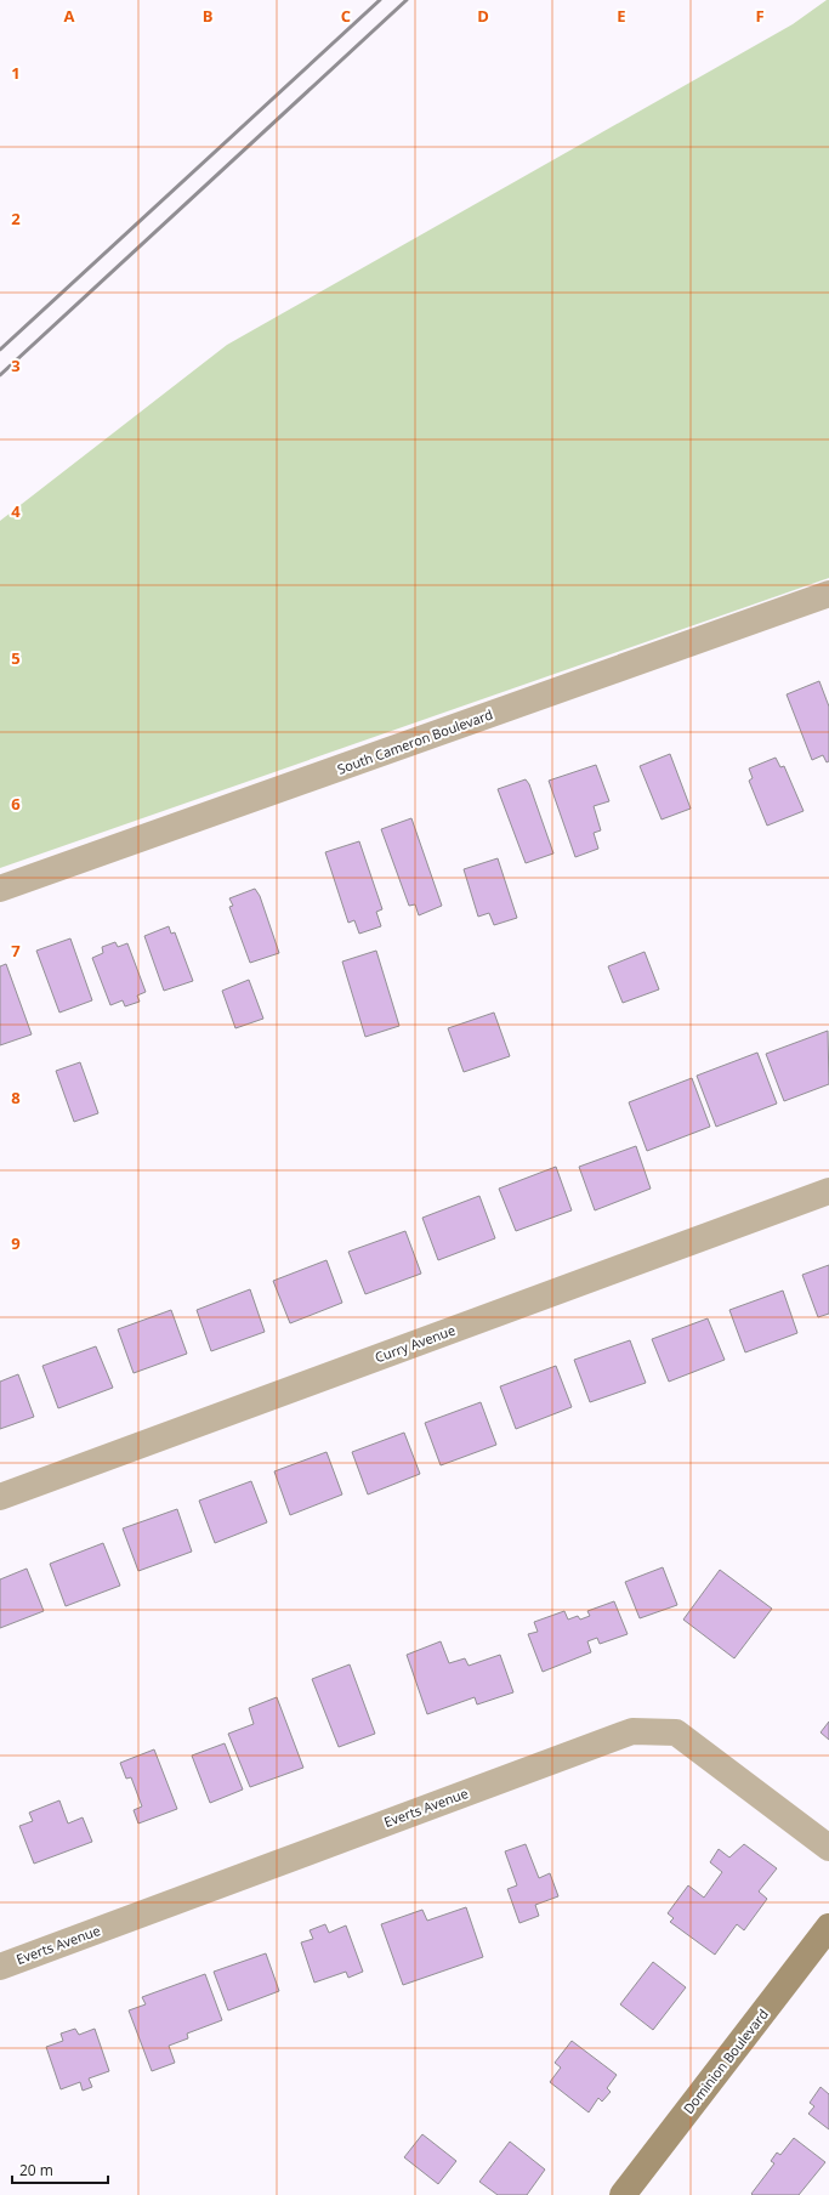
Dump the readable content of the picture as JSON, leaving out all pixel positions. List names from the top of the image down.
{
  "streets": {
    "street": [
      "South Cameron Boulevard",
      "Curry Avenue",
      "Everts Avenue",
      "Dominion Boulevard"
    ]
  },
  "scale_bar": "20 m",
  "grid": {
    "columns": [
      "A",
      "B",
      "C",
      "D",
      "E",
      "F"
    ],
    "rows": [
      "1",
      "2",
      "3",
      "4",
      "5",
      "6",
      "7",
      "8",
      "9"
    ]
  }
}
